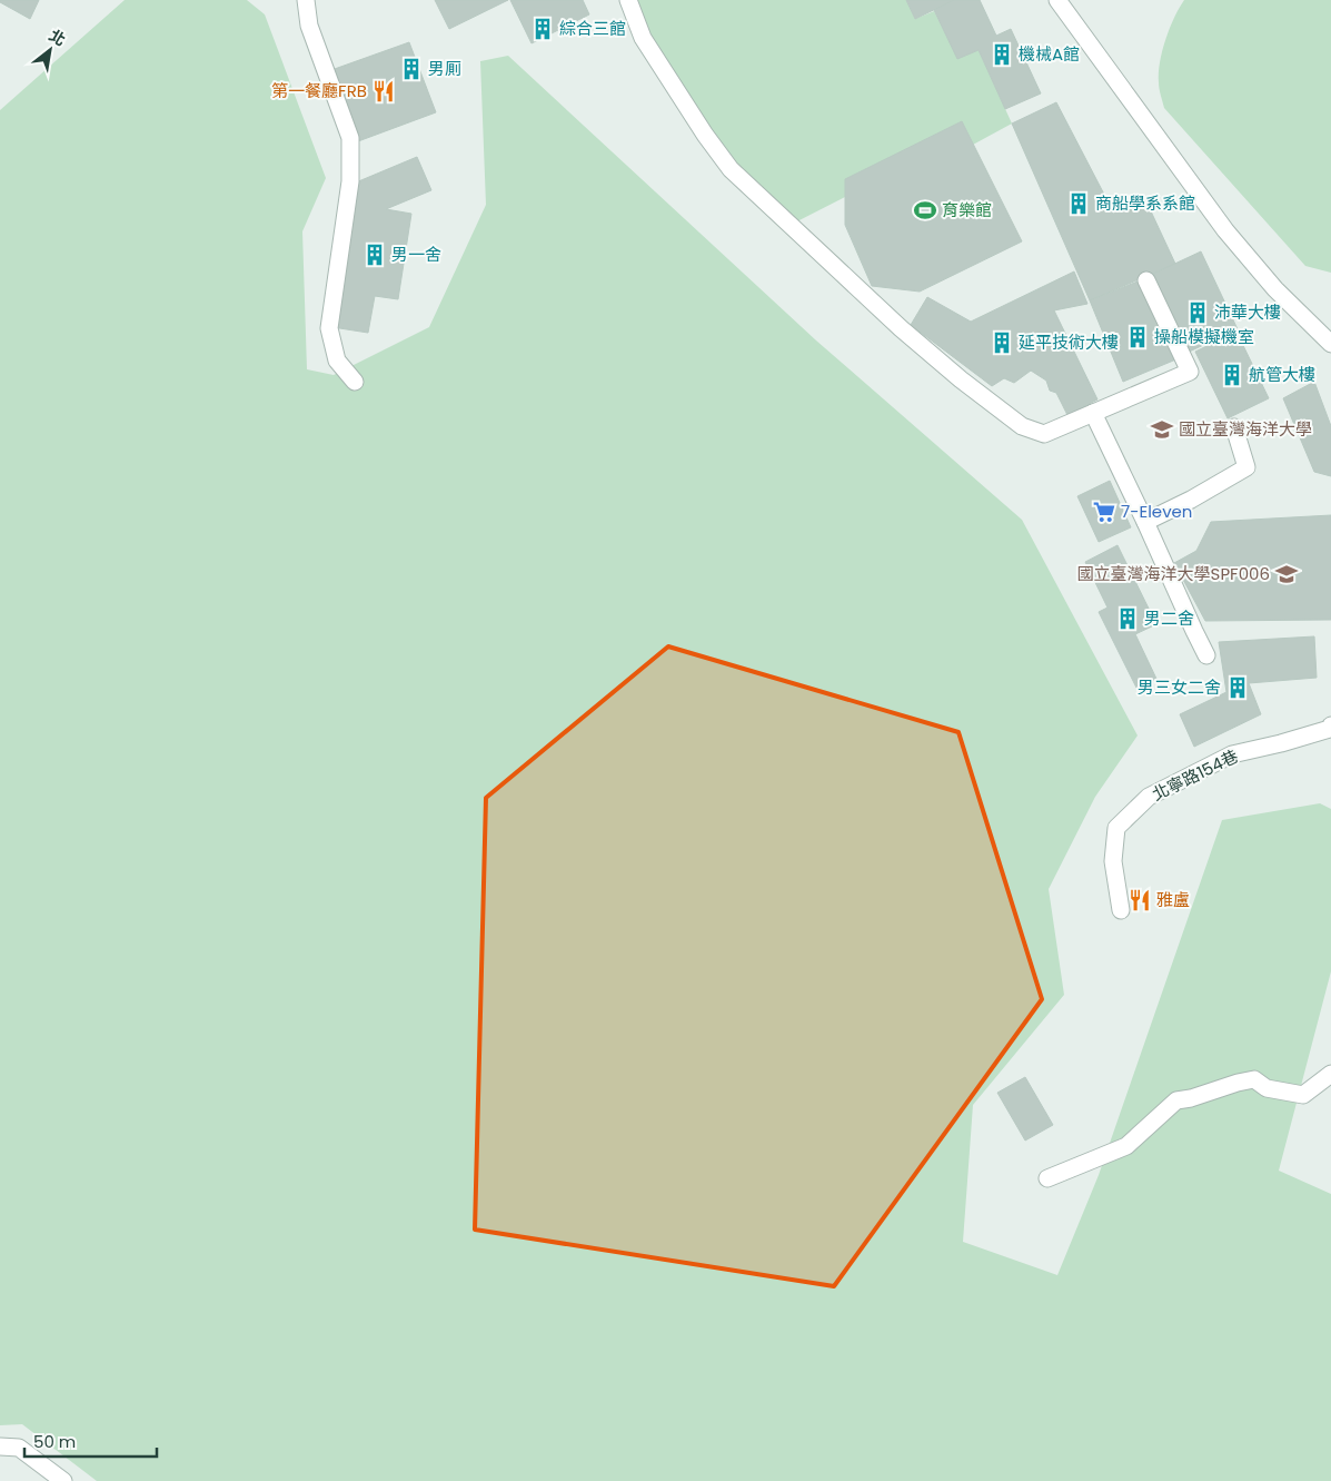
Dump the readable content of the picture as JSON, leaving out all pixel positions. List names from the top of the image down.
{
  "streets": {
    "street": ["北寧路154巷"]
  },
  "places": {
    "building": [
      "綜合三館",
      "機械A館",
      "男厠",
      "商船學系系館",
      "男一舍",
      "沛華大樓",
      "操船模擬機室",
      "延平技術大樓",
      "航管大樓",
      "男二舍",
      "男三女二舍"
    ],
    "restaurant": ["第一餐廳FRB", "雅盧"],
    "sports": ["育樂館"],
    "school or university": ["國立臺灣海洋大學", "國立臺灣海洋大學SPF006"],
    "supermarket": ["7-Eleven"]
  },
  "scale_bar": "50 m",
  "north": "top right"
}
